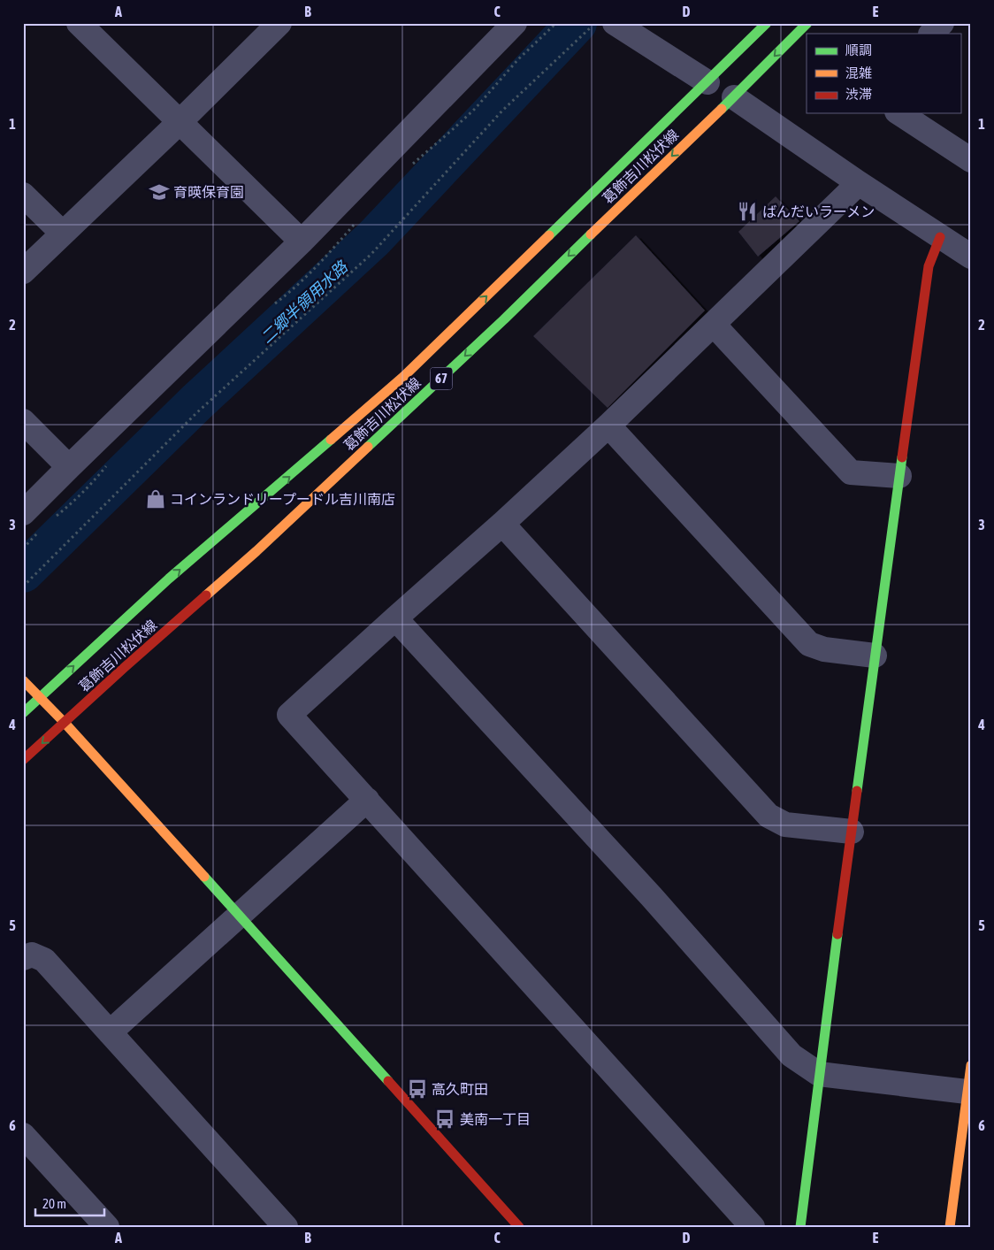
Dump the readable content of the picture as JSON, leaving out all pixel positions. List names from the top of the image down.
{
  "streets": {
    "main road": ["葛飾吉川松伏線", "67"]
  },
  "water": ["二郷半領用水路"],
  "places": {
    "school or university": ["育暎保育園"],
    "restaurant": ["ばんだいラーメン"],
    "shop": ["コインランドリープードル吉川南店"],
    "bus stop": ["高久町田", "美南一丁目"]
  },
  "legend": ["順調", "混雑", "渋滞"],
  "scale_bar": "20 m",
  "grid": {
    "columns": [
      "A",
      "B",
      "C",
      "D",
      "E"
    ],
    "rows": [
      "1",
      "2",
      "3",
      "4",
      "5",
      "6"
    ]
  }
}
